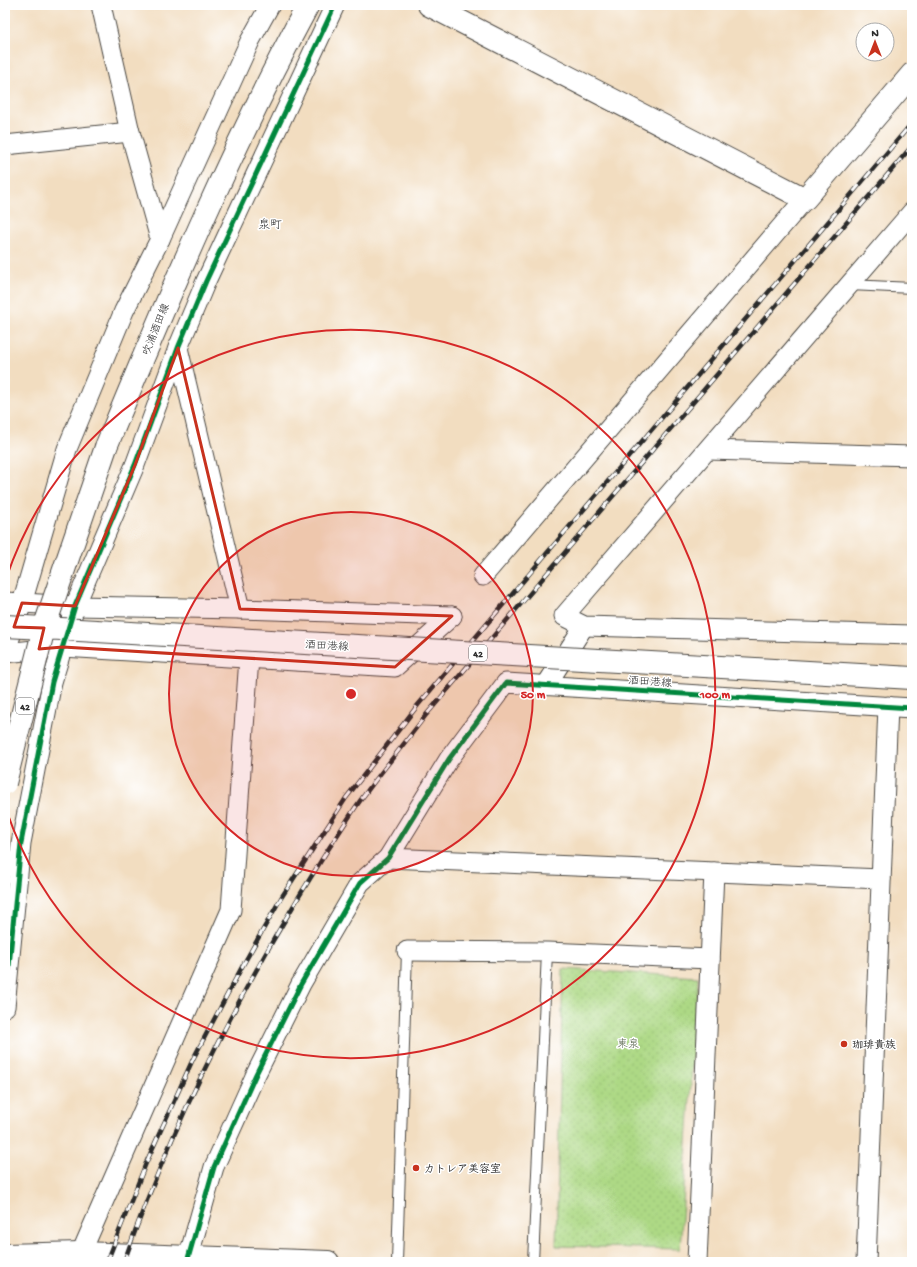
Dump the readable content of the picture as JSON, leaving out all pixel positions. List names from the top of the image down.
{
  "streets": {
    "main road": ["吹浦酒田線", "酒田港線", "42"]
  },
  "crossings": [
    ["吹浦酒田線", "酒田港線"],
    ["吹浦酒田線", "42"],
    ["酒田港線", "42"]
  ],
  "districts": ["泉町"],
  "parks": ["東泉"],
  "places": ["珈琲貴族", "カトレア美容室"],
  "north": "top",
  "rings": ["50 m", "100 m"]
}
